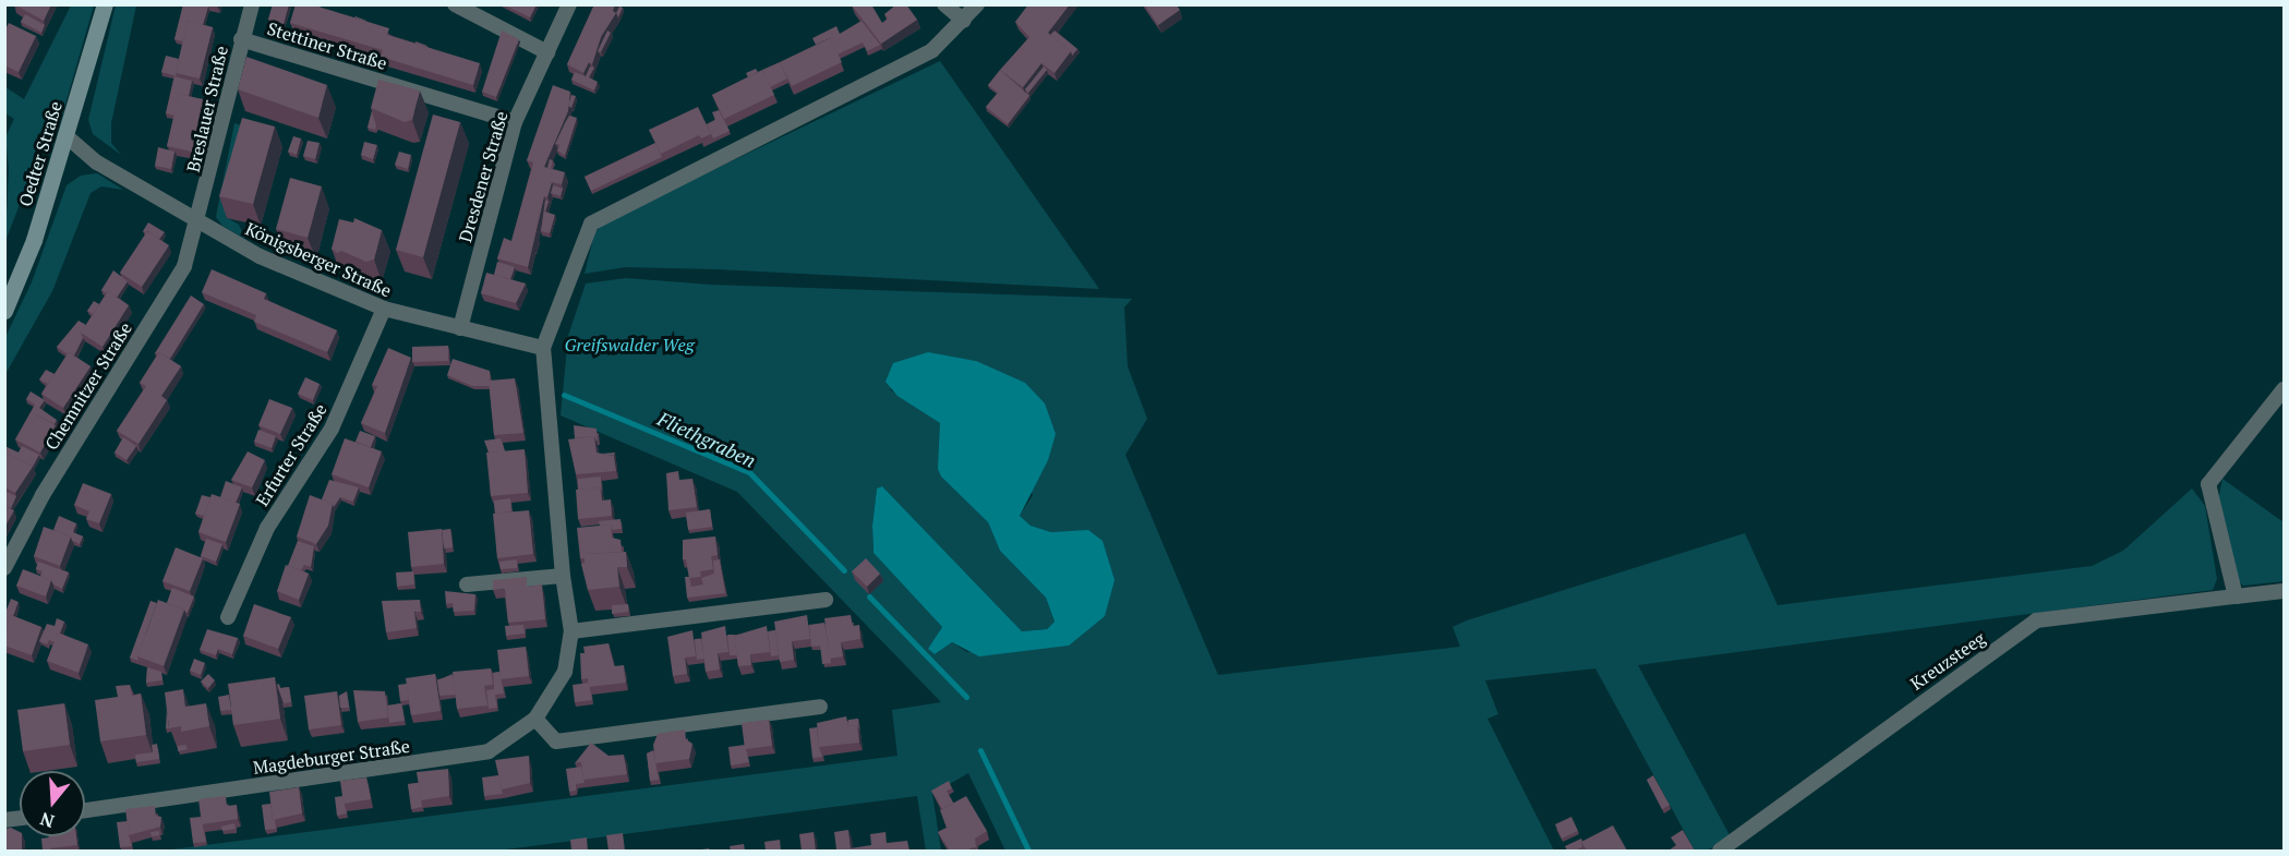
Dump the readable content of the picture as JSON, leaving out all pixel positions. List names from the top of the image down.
{
  "streets": {
    "main road": ["Oedter Straße"],
    "street": [
      "Stettiner Straße",
      "Breslauer Straße",
      "Dresdener Straße",
      "Königsberger Straße",
      "Chemnitzer Straße",
      "Erfurter Straße",
      "Kreuzsteeg",
      "Magdeburger Straße"
    ]
  },
  "crossings": [
    ["Stettiner Straße", "Breslauer Straße"],
    ["Stettiner Straße", "Dresdener Straße"],
    ["Breslauer Straße", "Königsberger Straße"],
    ["Breslauer Straße", "Chemnitzer Straße"],
    ["Oedter Straße", "Königsberger Straße"],
    ["Dresdener Straße", "Königsberger Straße"],
    ["Königsberger Straße", "Chemnitzer Straße"],
    ["Königsberger Straße", "Erfurter Straße"],
    ["Königsberger Straße", "Magdeburger Straße"]
  ],
  "water": ["Fliethgraben"],
  "parks": ["Greifswalder Weg"],
  "north": "bottom"
}
